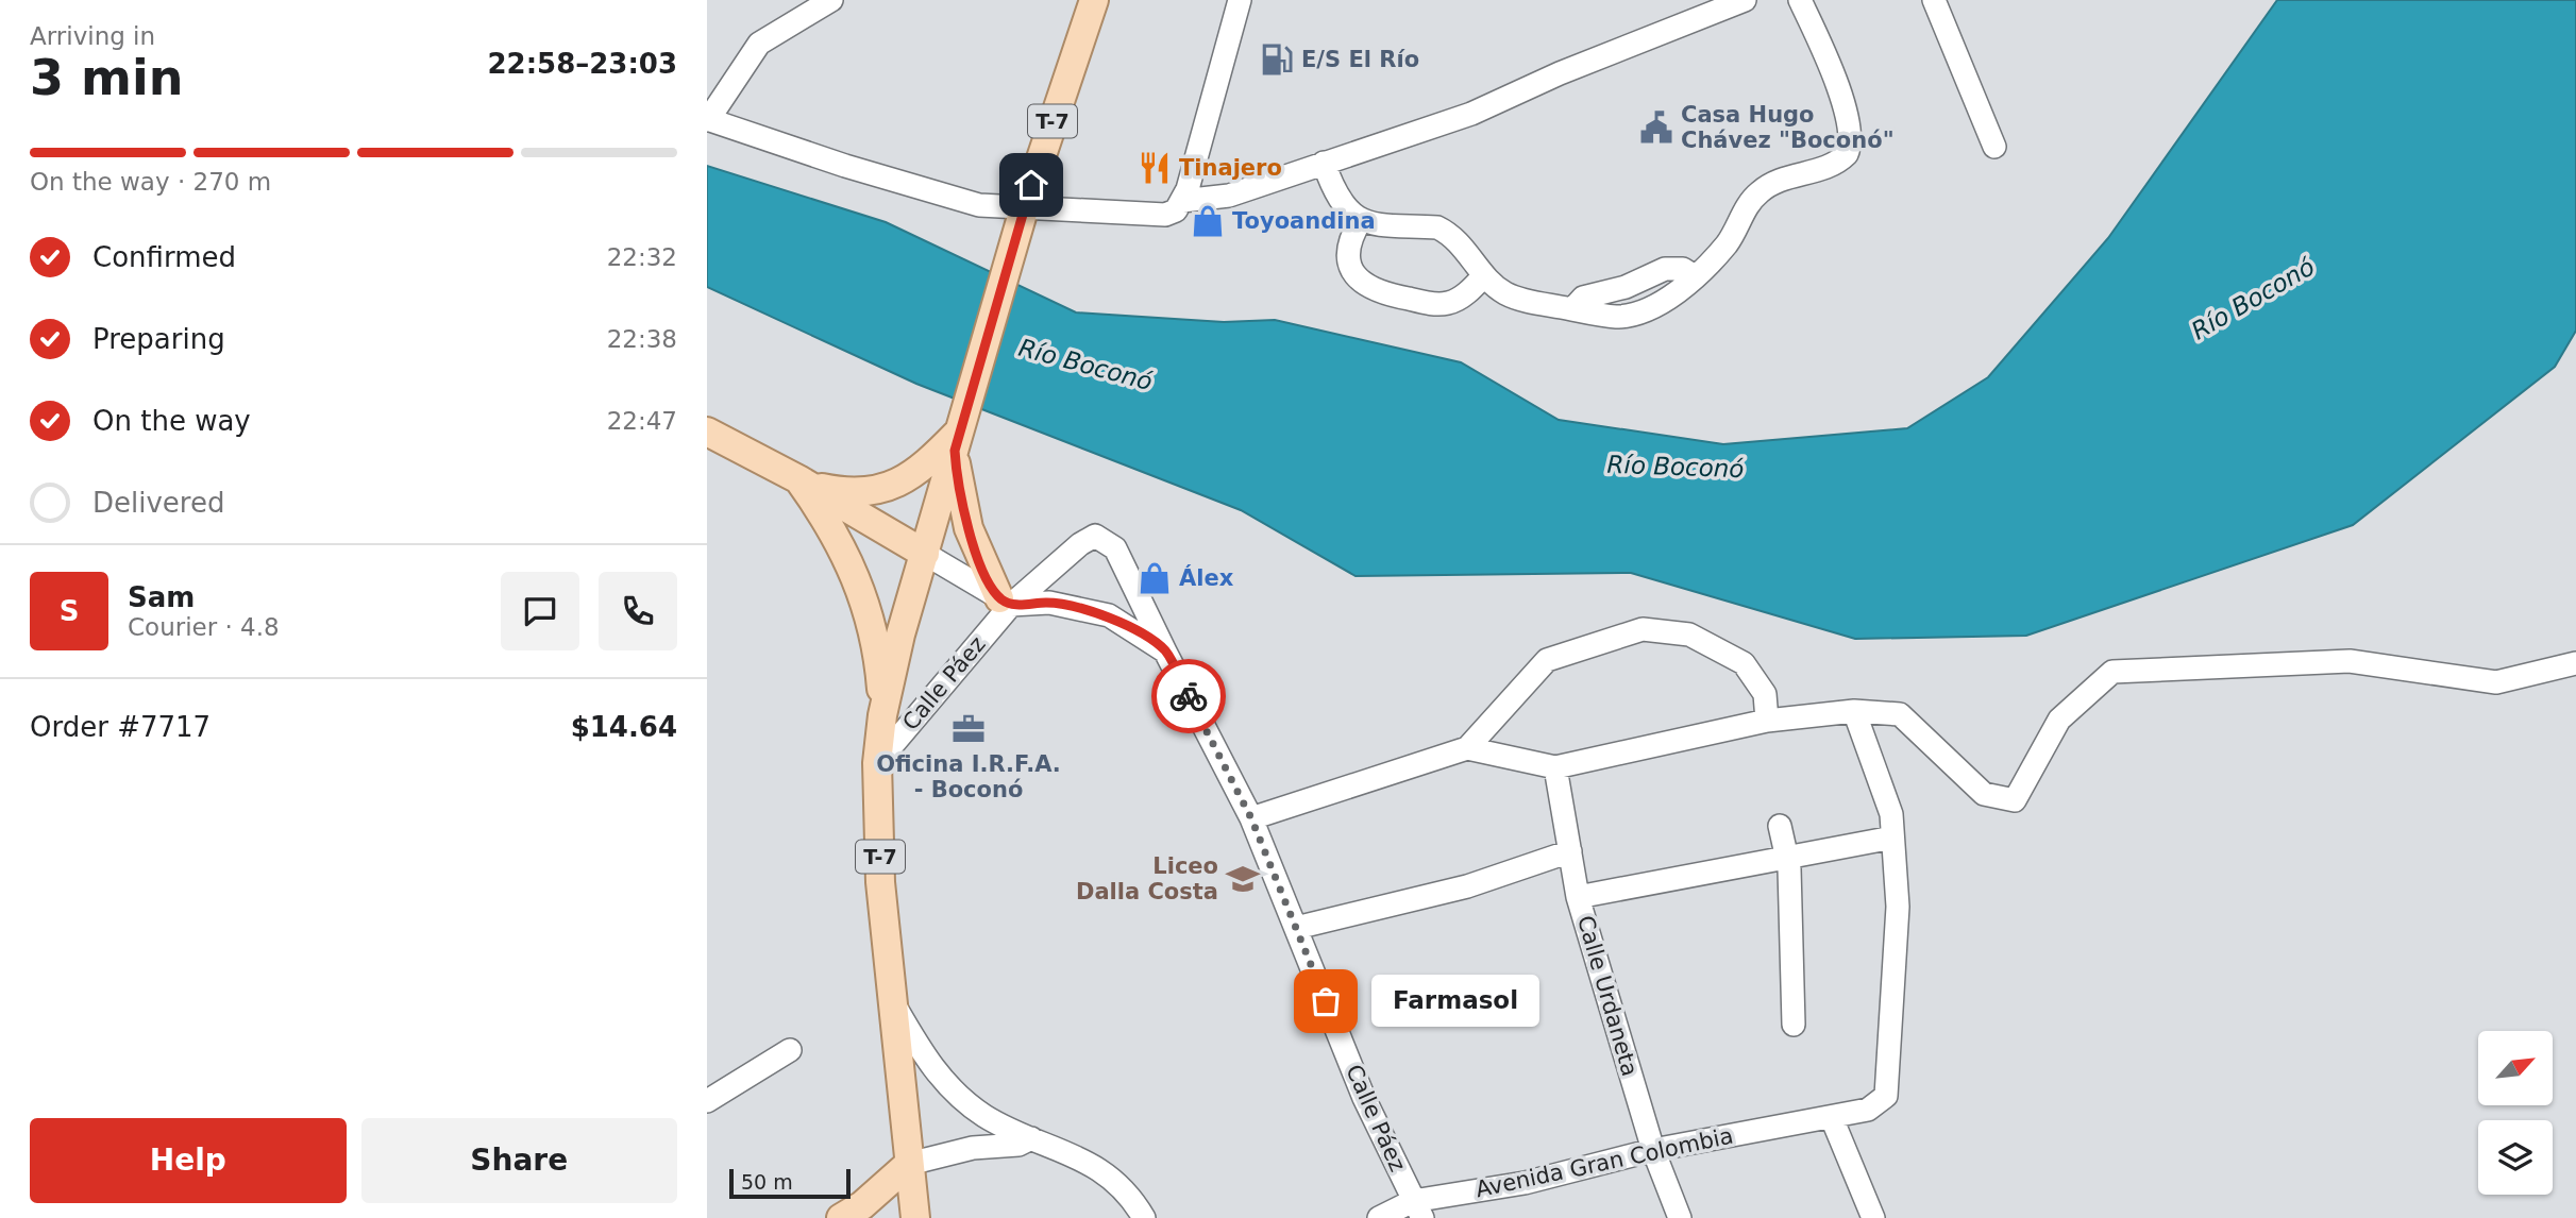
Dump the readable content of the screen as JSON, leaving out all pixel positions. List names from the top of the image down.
{
  "streets": {
    "main road": ["T-7"],
    "street": ["Calle Páez", "Calle Urdaneta", "Avenida Gran Colombia"]
  },
  "crossings": [
    ["T-7", "Calle Páez"],
    ["Calle Páez", "Avenida Gran Colombia"],
    ["Calle Urdaneta", "Avenida Gran Colombia"]
  ],
  "water": ["Río Boconó"],
  "places": {
    "fuel station": ["E/S El Río"],
    "public building": ["Casa Hugo Chávez \"Boconó\""],
    "restaurant": ["Tinajero"],
    "shop": ["Toyoandina", "Álex"],
    "office": ["Oficina I.R.F.A. - Boconó"],
    "school or university": ["Liceo Dalla Costa"],
    "other": ["Farmasol"]
  },
  "scale_bar": "50 m",
  "north": "top right",
  "page": {
    "heading": ["3 min", "Arriving in", "22:58–23:03"],
    "panel": [
      "Sam",
      "Courier · 4.8",
      "Order #7717",
      "$14.64"
    ],
    "bar": "On the way · 270 m",
    "list": [
      ["Confirmed", "22:32"],
      ["Preparing", "22:38"],
      ["On the way", "22:47"],
      "Delivered"
    ],
    "round": "S",
    "bubble": "Farmasol",
    "buttons": ["Help", "Share"],
    "scale": "50 m"
  }
}
